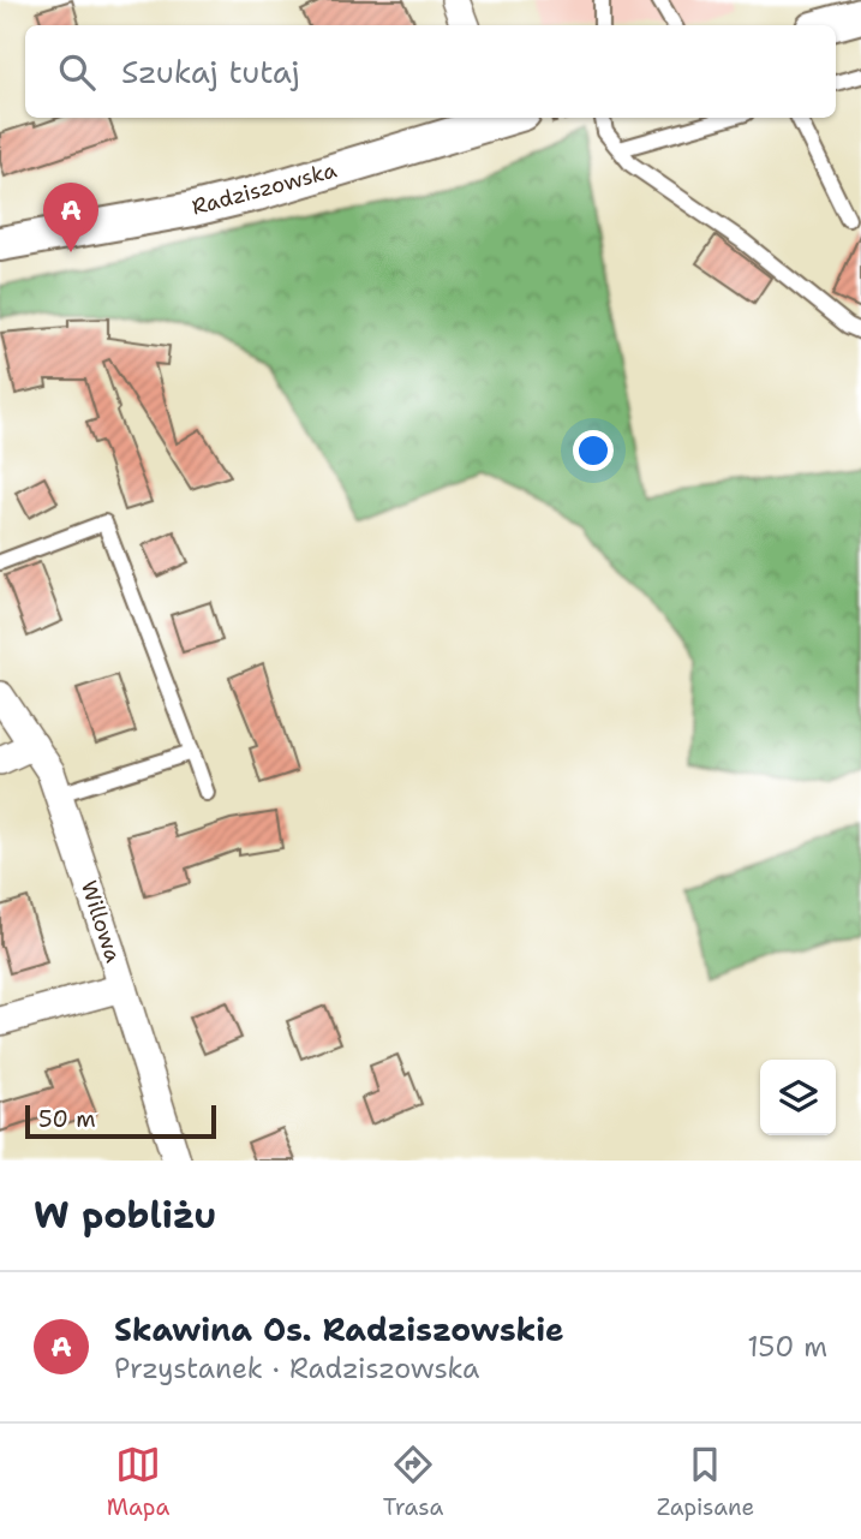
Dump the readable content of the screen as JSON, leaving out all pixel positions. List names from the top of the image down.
{
  "streets": {
    "street": ["Radziszowska", "Willowa"]
  },
  "scale_bar": "50 m",
  "page": {
    "search": "Szukaj tutaj",
    "pins": "A",
    "scale": "50 m",
    "heading": "W pobliżu",
    "list": [
      {
        "mark": "A",
        "name": "Skawina Os. Radziszowskie",
        "note": "Przystanek · Radziszowska",
        "value": "150 m"
      }
    ],
    "nav": ["Mapa", "Trasa", "Zapisane"]
  }
}
